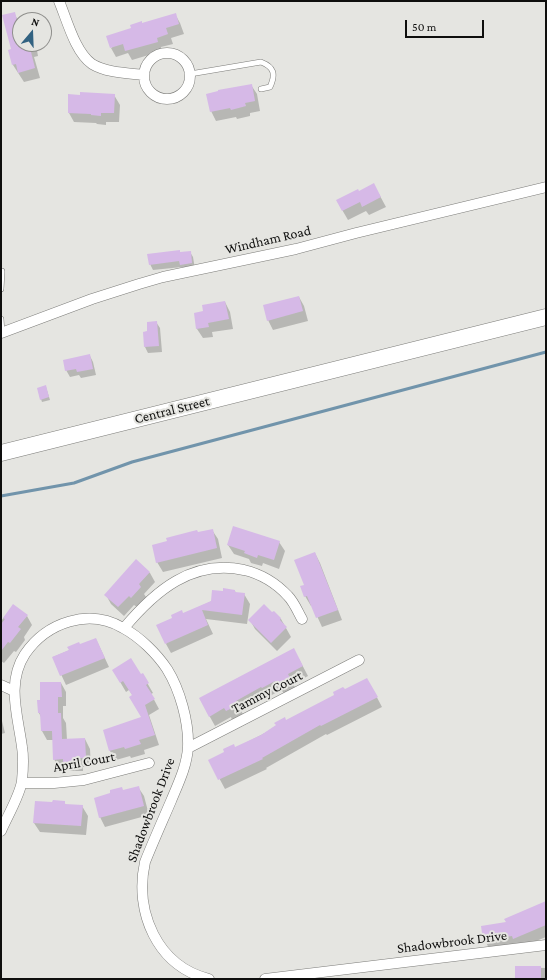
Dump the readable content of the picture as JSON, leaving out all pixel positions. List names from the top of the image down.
{
  "streets": {
    "main road": ["Central Street"],
    "street": [
      "Windham Road",
      "Tammy Court",
      "April Court",
      "Shadowbrook Drive"
    ]
  },
  "crossings": [
    ["Tammy Court", "Shadowbrook Drive"],
    ["April Court", "Shadowbrook Drive"]
  ],
  "scale_bar": "50 m",
  "north": "top"
}
